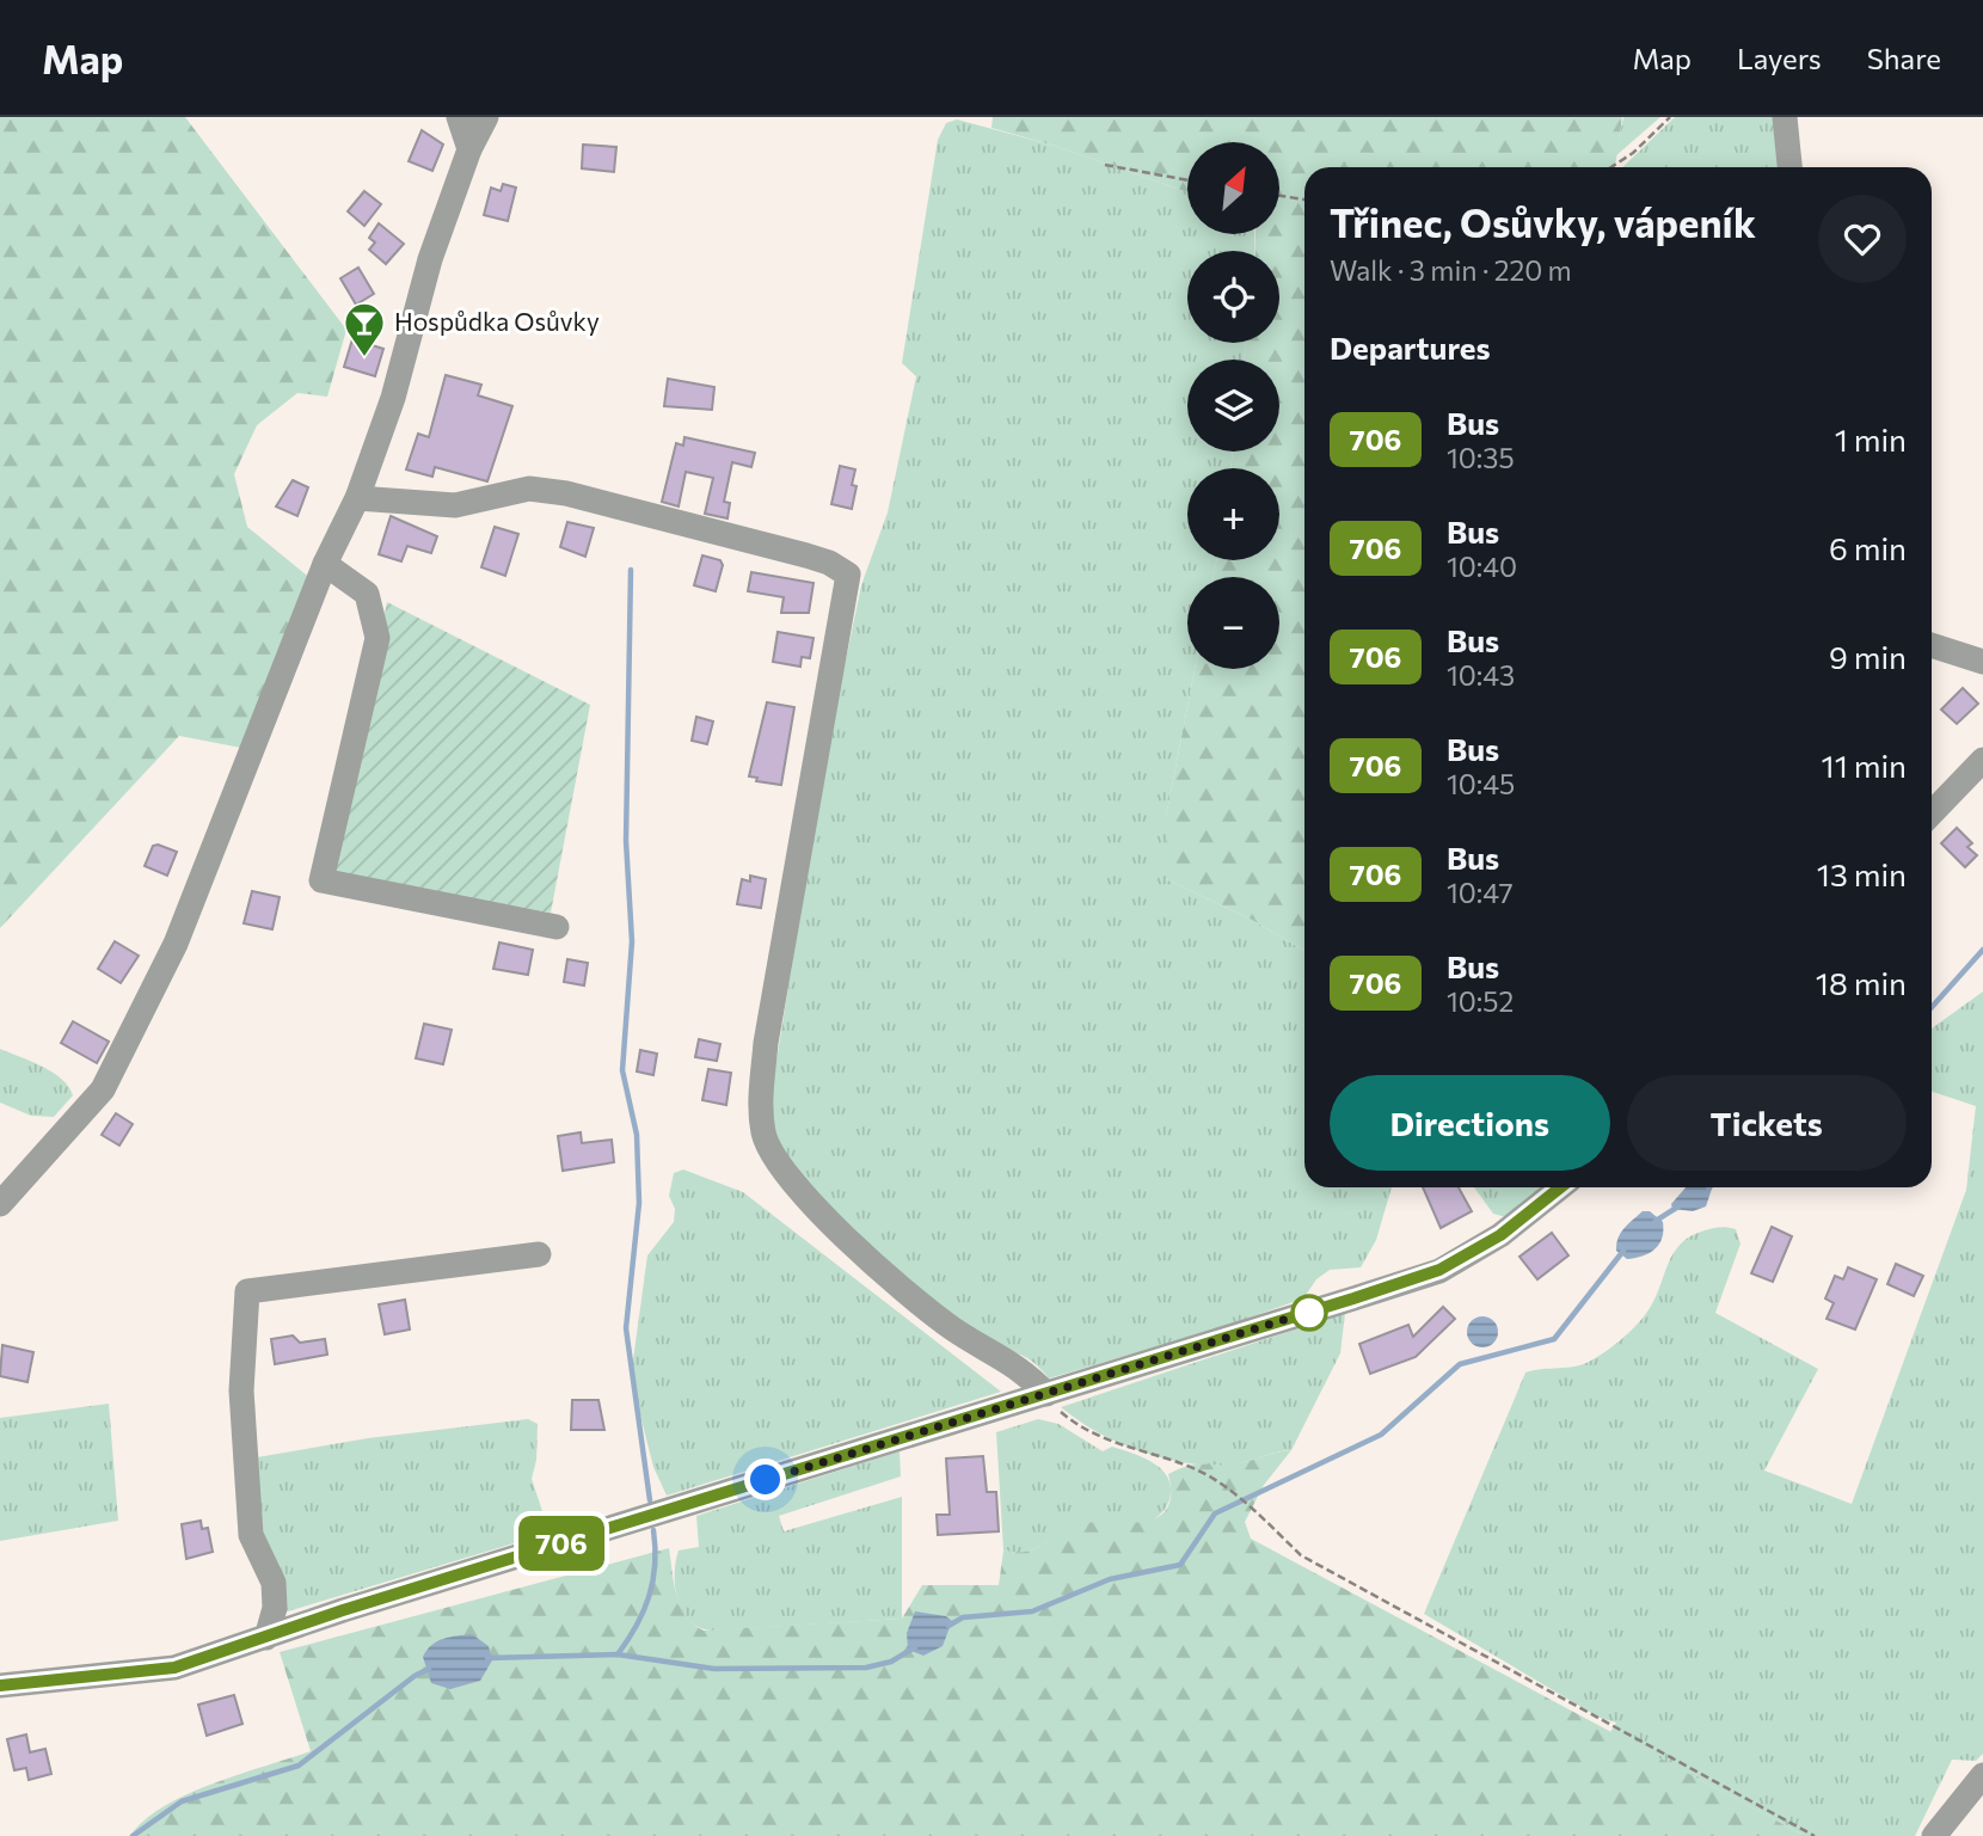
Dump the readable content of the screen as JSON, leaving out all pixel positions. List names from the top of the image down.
{
  "places": {
    "bar": ["Hospůdka Osůvky"]
  },
  "lines": ["bus line 706"],
  "north": "top right",
  "page": {
    "header": "Map",
    "nav": ["Map", "Layers", "Share"],
    "on_map": "706",
    "map_buttons": ["+", "−"],
    "heading": [
      ["Třinec, Osůvky, vápeník", "Walk · 3 min · 220 m"],
      "Departures"
    ],
    "list": [
      {
        "mark": "706",
        "name": "Bus",
        "note": "10:35",
        "value": "1 min"
      },
      {
        "mark": "706",
        "name": "Bus",
        "note": "10:40",
        "value": "6 min"
      },
      {
        "mark": "706",
        "name": "Bus",
        "note": "10:43",
        "value": "9 min"
      },
      {
        "mark": "706",
        "name": "Bus",
        "note": "10:45",
        "value": "11 min"
      },
      {
        "mark": "706",
        "name": "Bus",
        "note": "10:47",
        "value": "13 min"
      },
      {
        "mark": "706",
        "name": "Bus",
        "note": "10:52",
        "value": "18 min"
      }
    ],
    "buttons": ["Directions", "Tickets"]
  }
}
